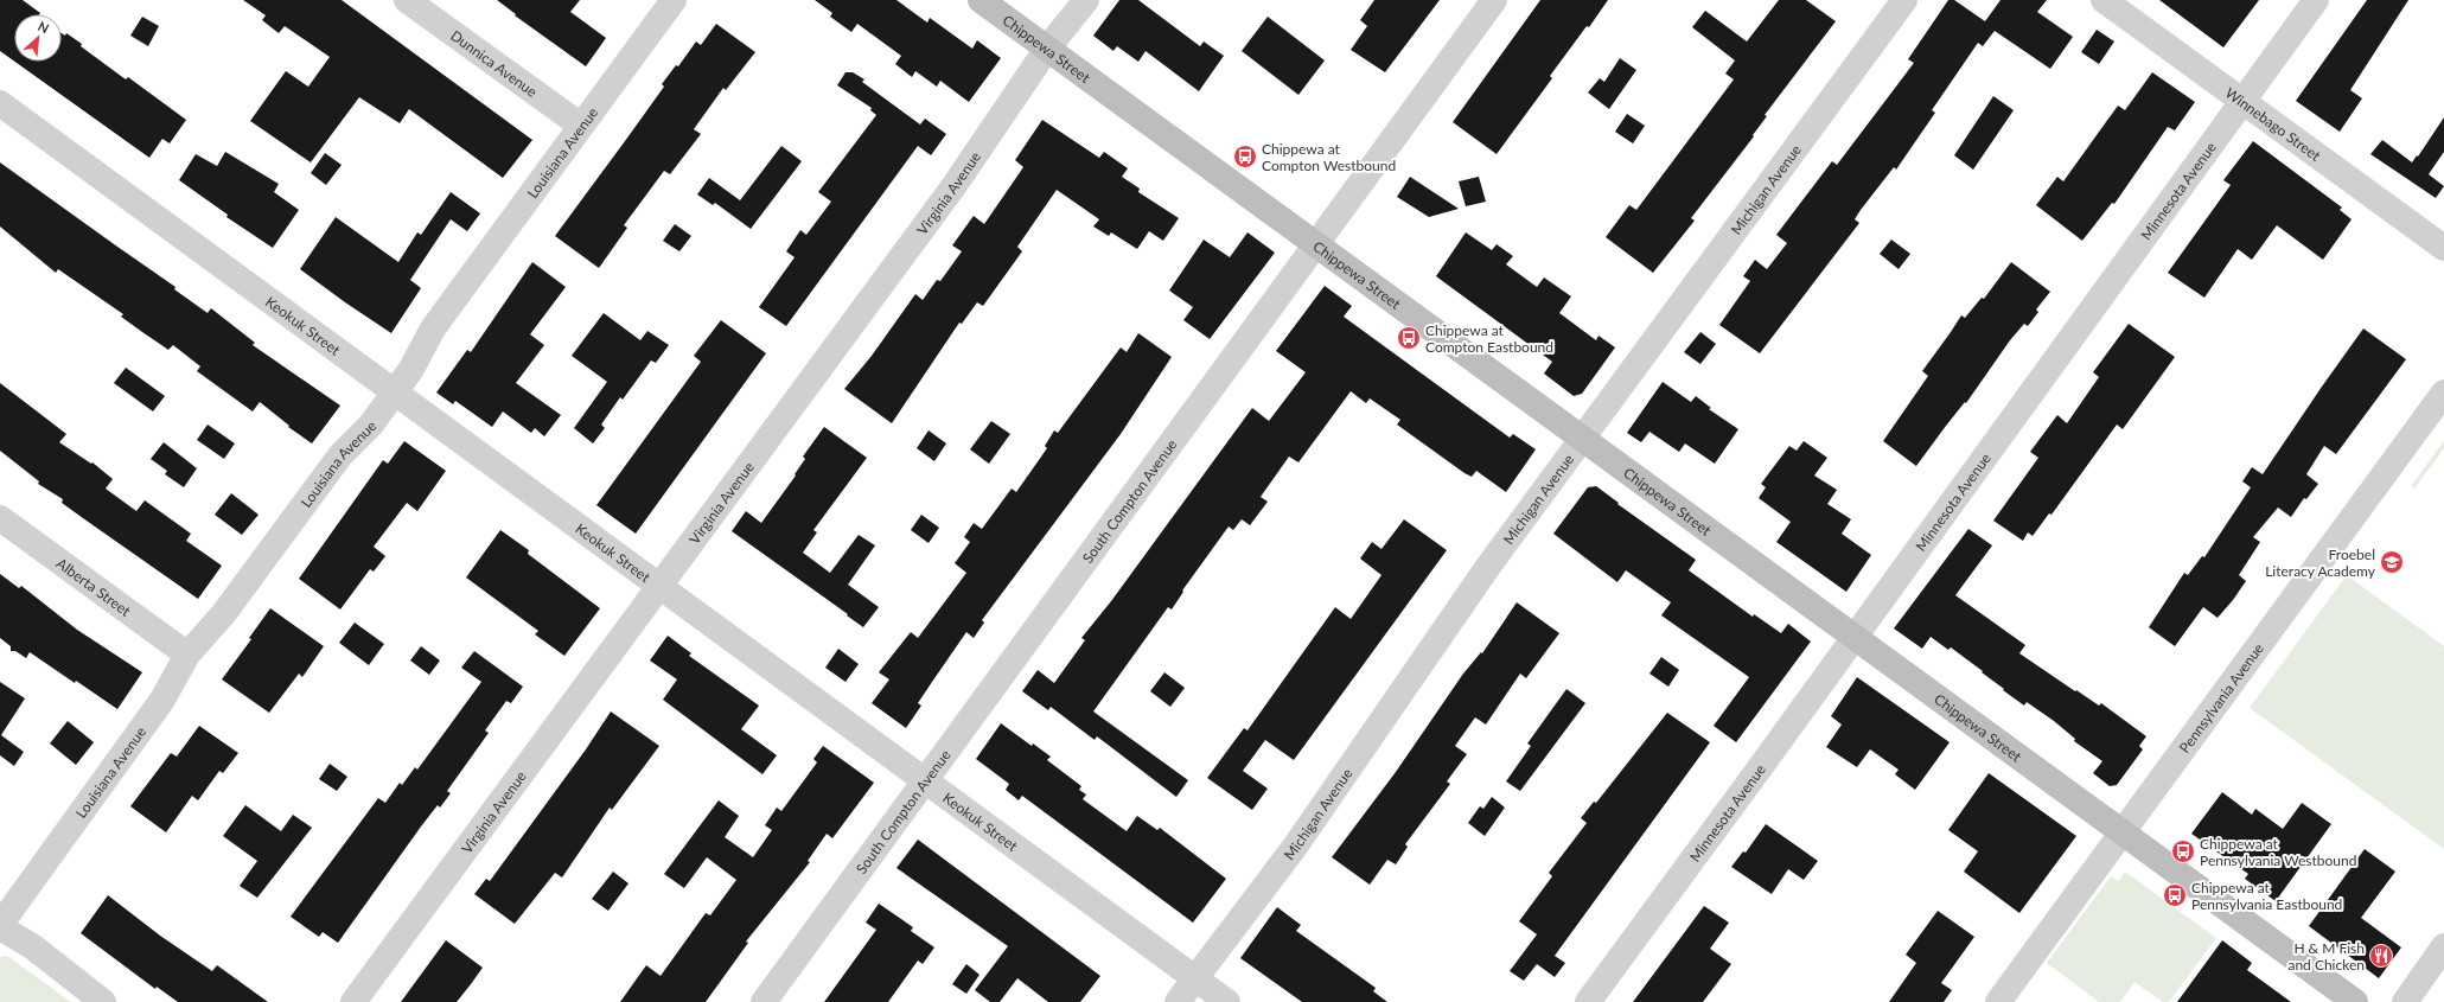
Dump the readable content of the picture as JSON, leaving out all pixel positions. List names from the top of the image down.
{
  "streets": {
    "main road": ["Chippewa Street"],
    "street": [
      "Dunnica Avenue",
      "Winnebago Street",
      "Louisiana Avenue",
      "Michigan Avenue",
      "Minnesota Avenue",
      "Virginia Avenue",
      "Keokuk Street",
      "South Compton Avenue",
      "Alberta Street",
      "Pennsylvania Avenue"
    ]
  },
  "crossings": [
    ["Chippewa Street", "Michigan Avenue"],
    ["Chippewa Street", "Minnesota Avenue"],
    ["Chippewa Street", "Virginia Avenue"],
    ["Chippewa Street", "South Compton Avenue"],
    ["Chippewa Street", "Pennsylvania Avenue"],
    ["Dunnica Avenue", "Louisiana Avenue"],
    ["Winnebago Street", "Minnesota Avenue"],
    ["Louisiana Avenue", "Keokuk Street"],
    ["Louisiana Avenue", "Alberta Street"],
    ["Michigan Avenue", "Keokuk Street"],
    ["Virginia Avenue", "Keokuk Street"],
    ["Keokuk Street", "South Compton Avenue"]
  ],
  "places": {
    "bus stop": [
      "Chippewa at Compton Westbound",
      "Chippewa at Compton Eastbound",
      "Chippewa at Pennsylvania Westbound",
      "Chippewa at Pennsylvania Eastbound"
    ],
    "school or university": ["Froebel Literacy Academy"],
    "restaurant": ["H & M Fish and Chicken"]
  },
  "north": "top right"
}
